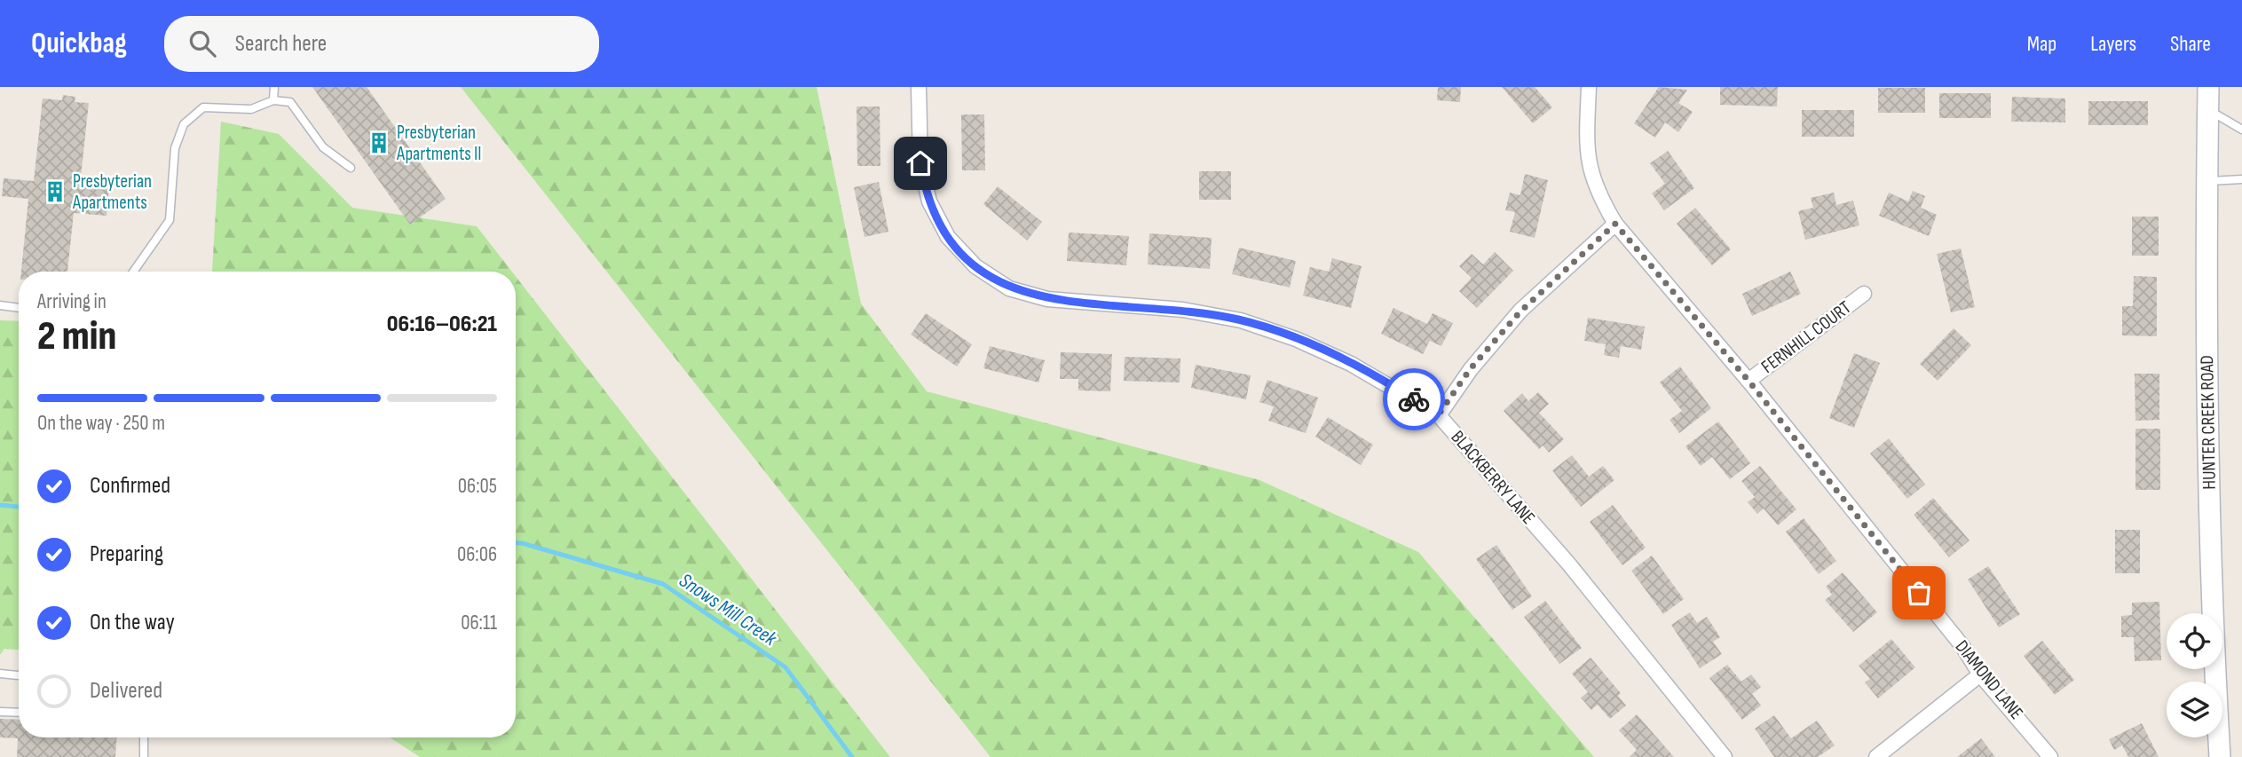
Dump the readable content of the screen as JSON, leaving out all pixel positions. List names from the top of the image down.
{
  "streets": {
    "main road": ["HUNTER CREEK ROAD"],
    "street": ["FERNHILL COURT", "BLACKBERRY LANE", "DIAMOND LANE"]
  },
  "crossings": [
    ["FERNHILL COURT", "DIAMOND LANE"]
  ],
  "water": ["Snows Mill Creek"],
  "places": {
    "building": ["Presbyterian Apartments II", "Presbyterian Apartments"]
  },
  "page": {
    "header": "Quickbag",
    "search": "Search here",
    "nav": ["Map", "Layers", "Share"],
    "heading": ["2 min", "Arriving in", "06:16–06:21"],
    "bar": "On the way · 250 m",
    "list": [
      ["Confirmed", "06:05"],
      ["Preparing", "06:06"],
      ["On the way", "06:11"],
      "Delivered"
    ]
  }
}
